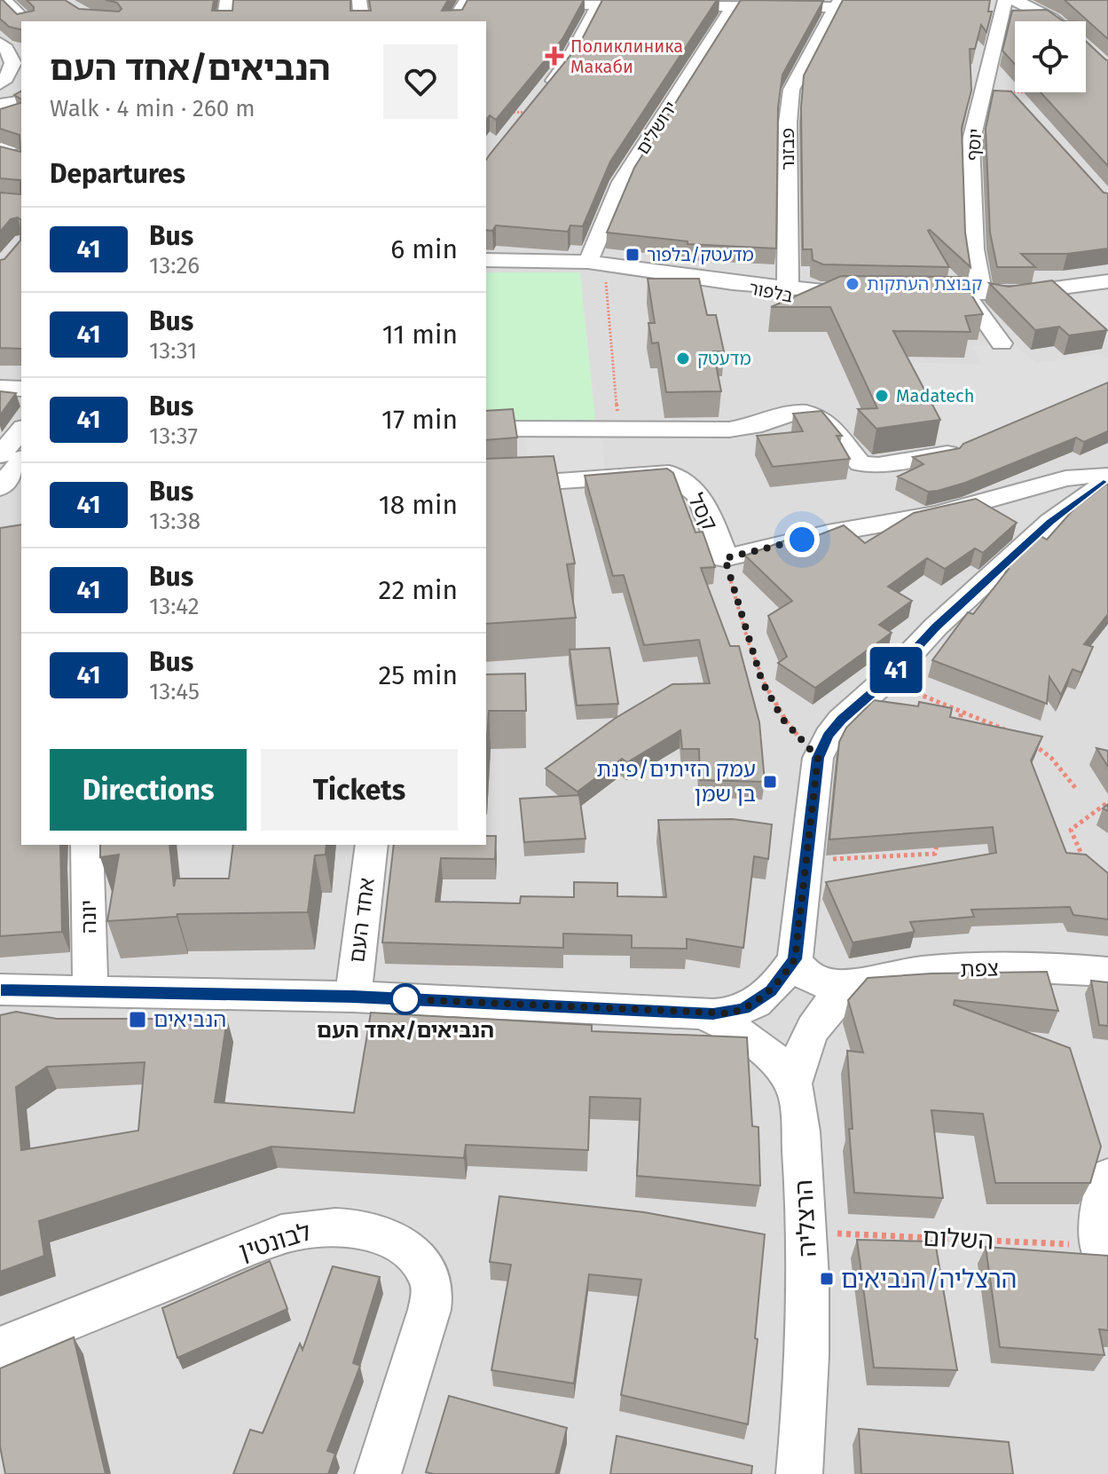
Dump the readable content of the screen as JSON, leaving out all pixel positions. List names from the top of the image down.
{
  "streets": {
    "street": [
      "ירושלים",
      "יוסף",
      "פבזנר",
      "בלפור",
      "קסל",
      "יונה",
      "אחד העם",
      "צפת",
      "הרצליה",
      "לבונטין"
    ],
    "path": ["השלום"]
  },
  "crossings": [
    ["ירושלים", "בלפור"],
    ["פבזנר", "בלפור"],
    ["הרצליה", "השלום"]
  ],
  "places": {
    "health": ["Поликлиника Макаби"],
    "transit": [
      "מדעטק/בלפור",
      "עמק הזיתים/פינת בן שמן",
      "הנביאים",
      "הרצליה/הנביאים"
    ],
    "other": [
      "קבוצת העתקות",
      "מדעטק",
      "Madatech",
      "הנביאים/אחד העם"
    ]
  },
  "lines": ["bus line 41"],
  "page": {
    "on_map": "41",
    "heading": [
      ["הנביאים/אחד העם", "Walk · 4 min · 260 m"],
      "Departures"
    ],
    "list": [
      {
        "mark": "41",
        "name": "Bus",
        "note": "13:26",
        "value": "6 min"
      },
      {
        "mark": "41",
        "name": "Bus",
        "note": "13:31",
        "value": "11 min"
      },
      {
        "mark": "41",
        "name": "Bus",
        "note": "13:37",
        "value": "17 min"
      },
      {
        "mark": "41",
        "name": "Bus",
        "note": "13:38",
        "value": "18 min"
      },
      {
        "mark": "41",
        "name": "Bus",
        "note": "13:42",
        "value": "22 min"
      },
      {
        "mark": "41",
        "name": "Bus",
        "note": "13:45",
        "value": "25 min"
      }
    ],
    "buttons": ["Directions", "Tickets"]
  }
}
